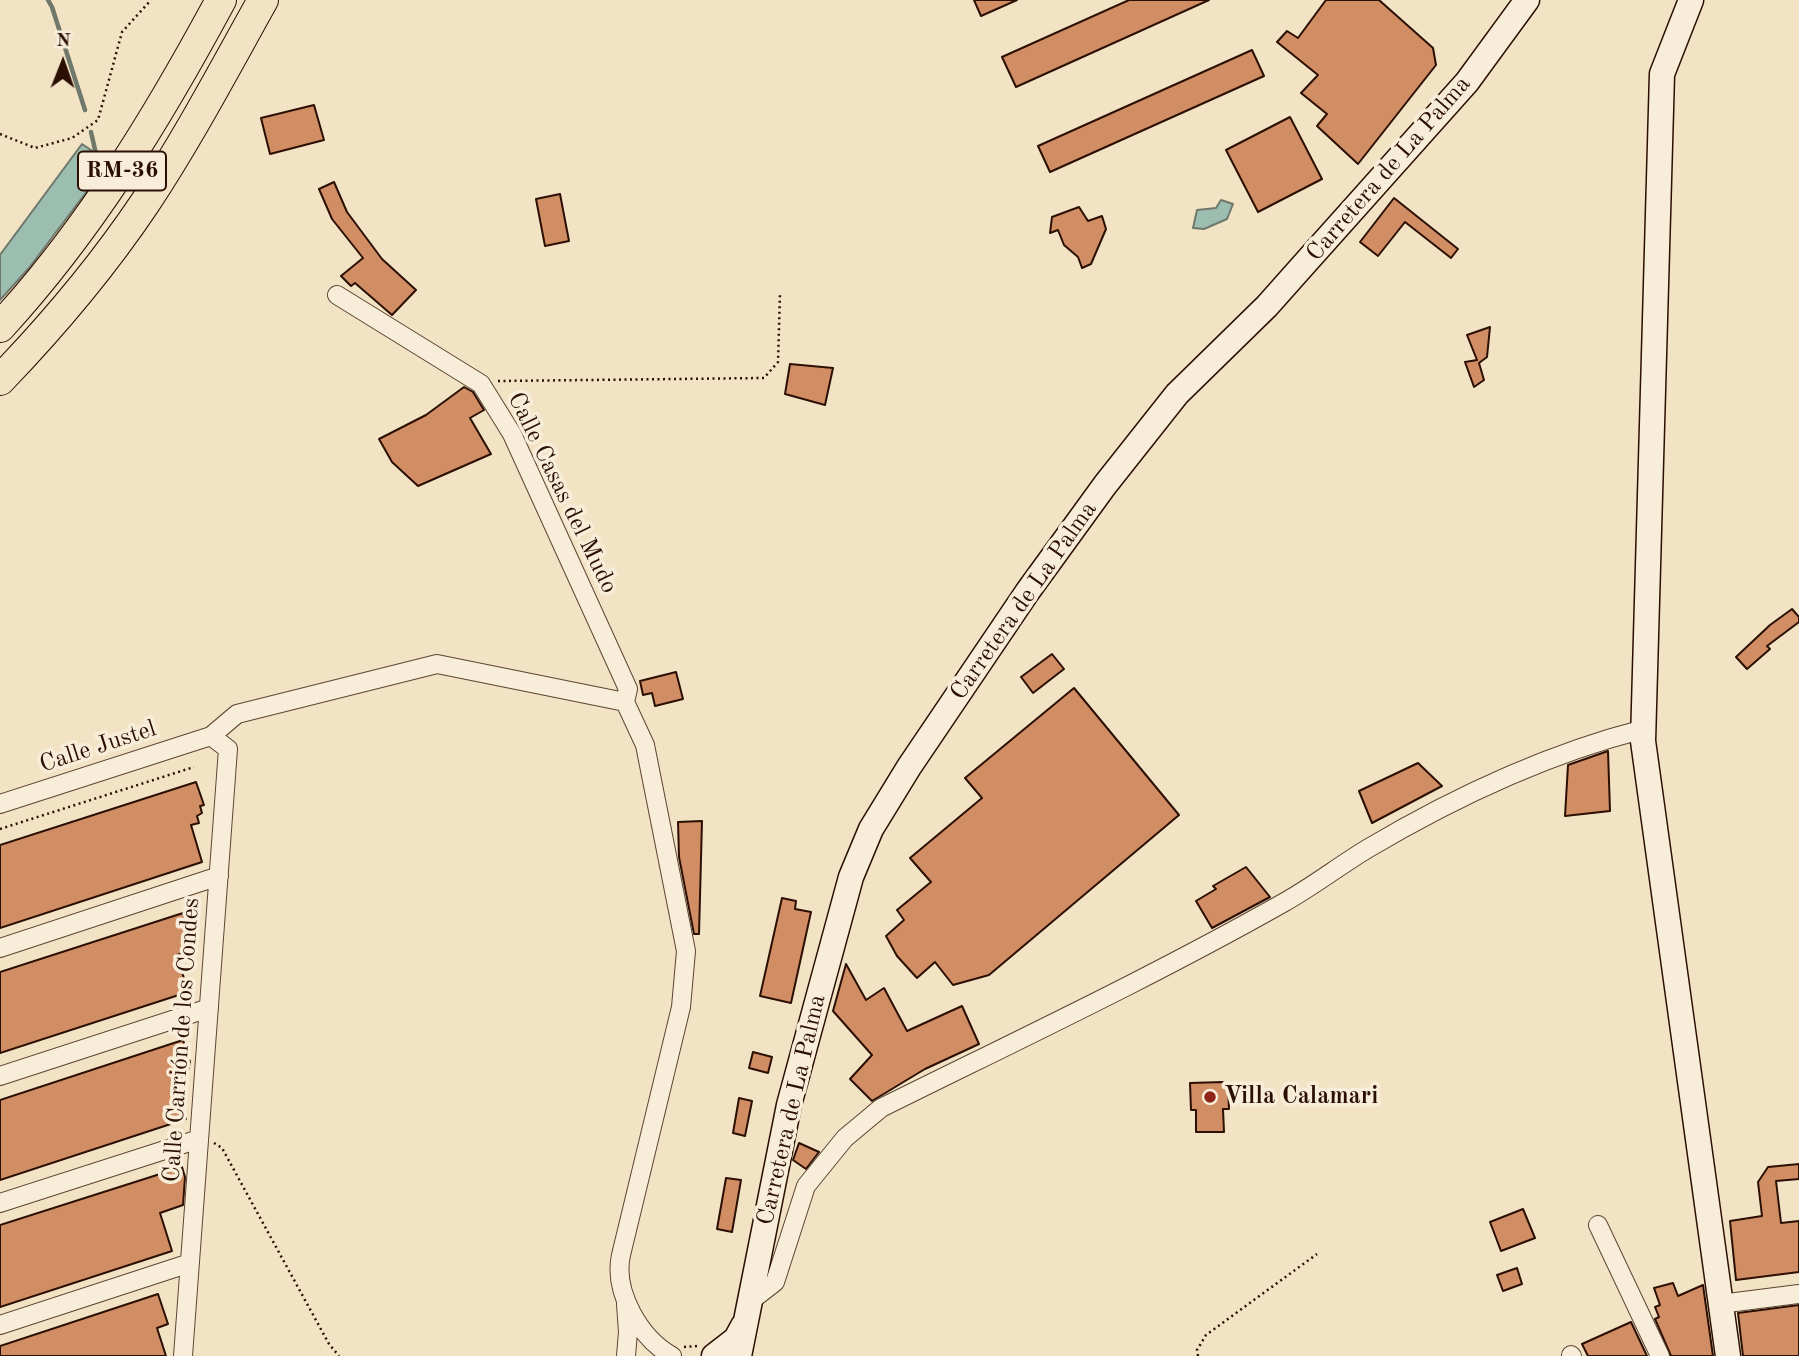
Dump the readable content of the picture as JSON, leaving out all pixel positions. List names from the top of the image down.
{
  "streets": {
    "highway": ["RM-36"],
    "main road": ["Carretera de La Palma"],
    "street": ["Calle Casas del Mudo", "Calle Justel", "Calle Carrión de los Condes"]
  },
  "crossings": [
    ["Calle Justel", "Calle Carrión de los Condes"]
  ],
  "places": ["Villa Calamari"],
  "north": "top"
}
